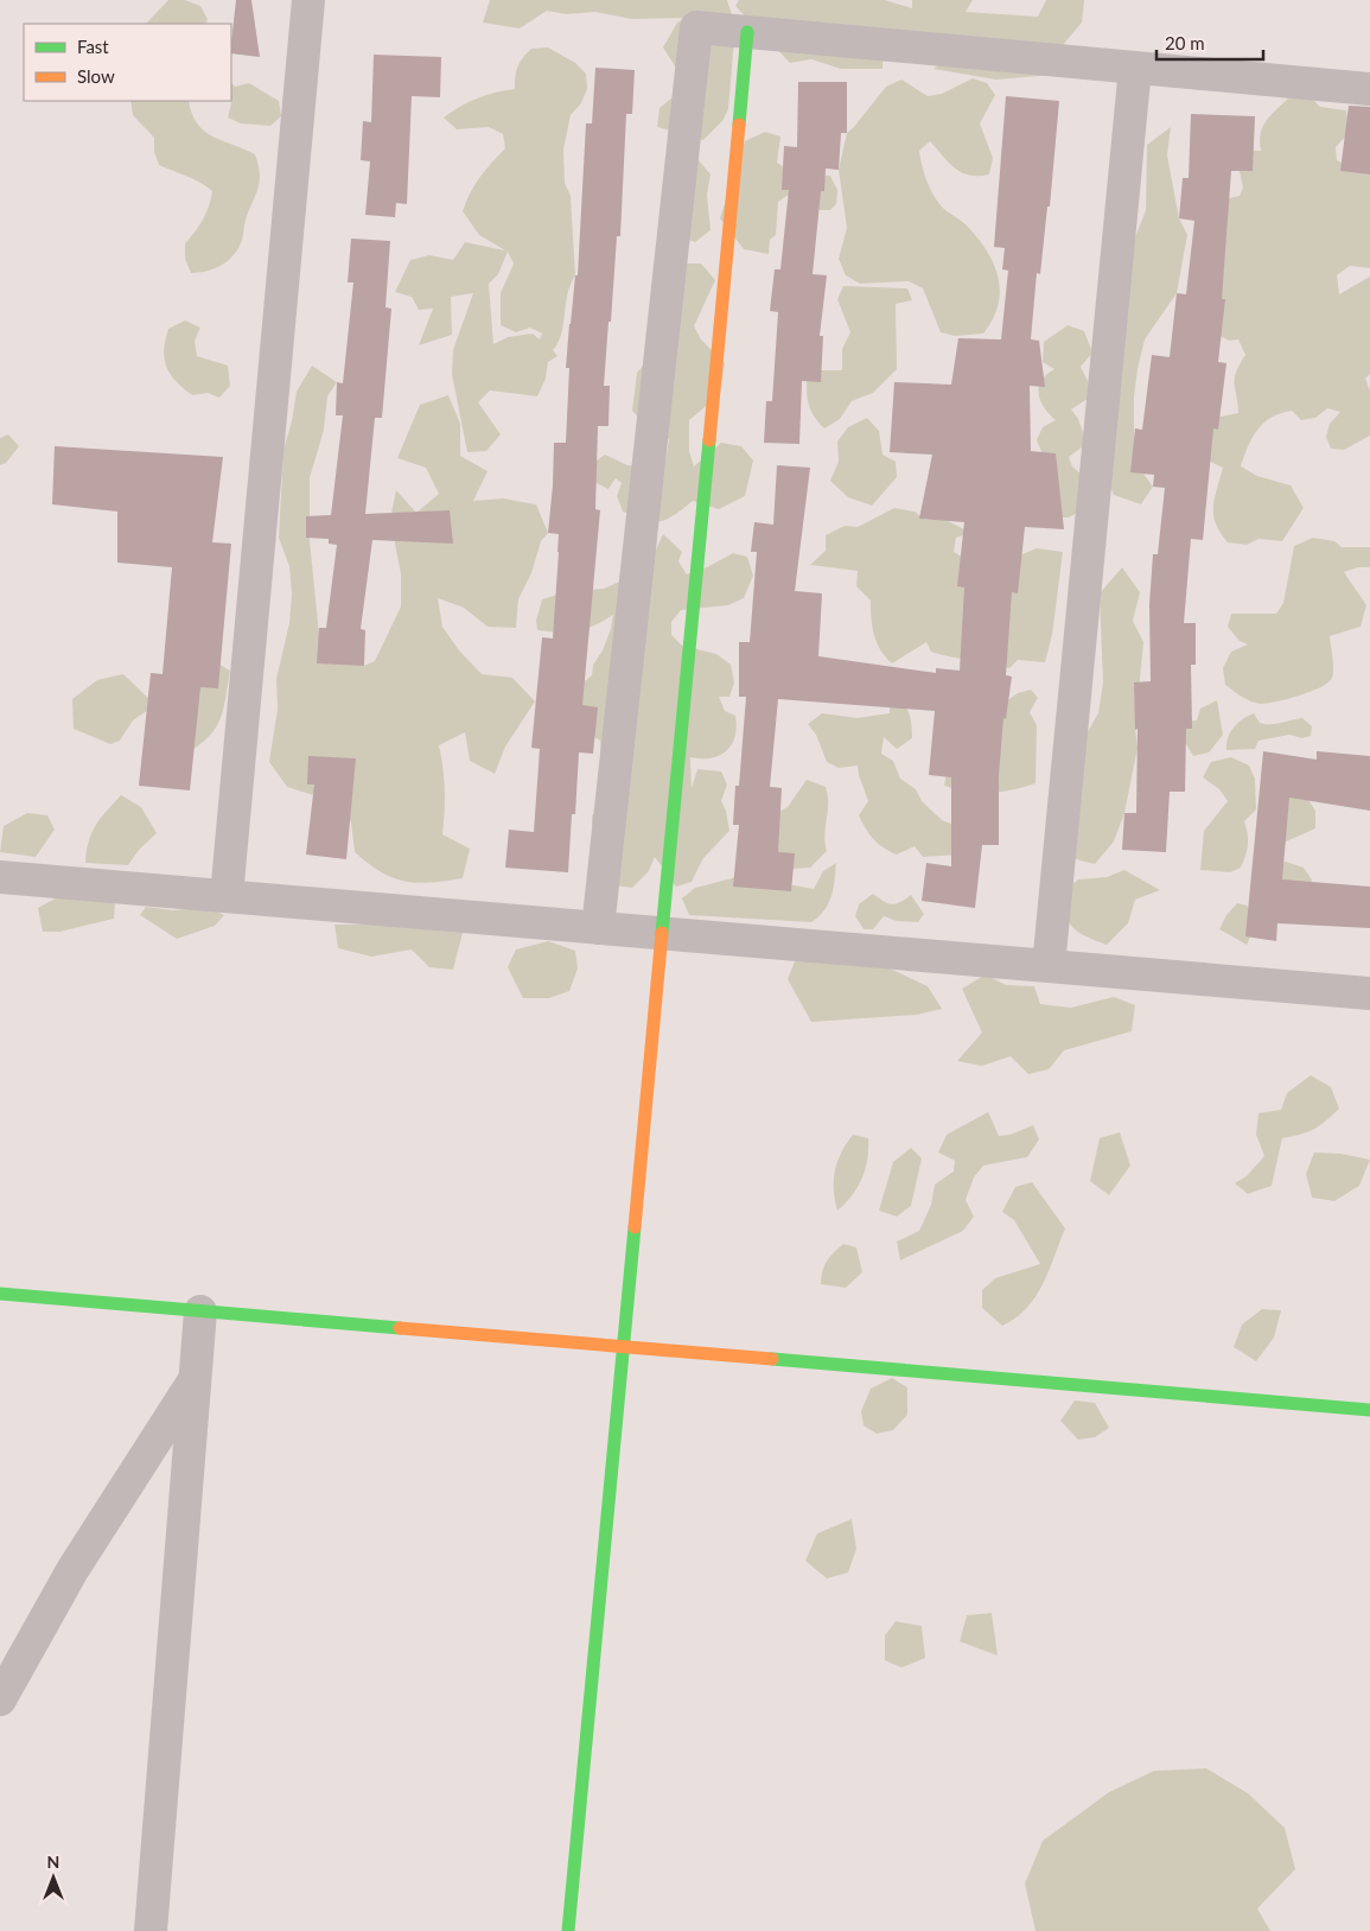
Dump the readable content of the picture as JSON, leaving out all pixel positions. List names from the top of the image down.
{
  "legend": ["Fast", "Slow"],
  "scale_bar": "20 m",
  "north": "top"
}
